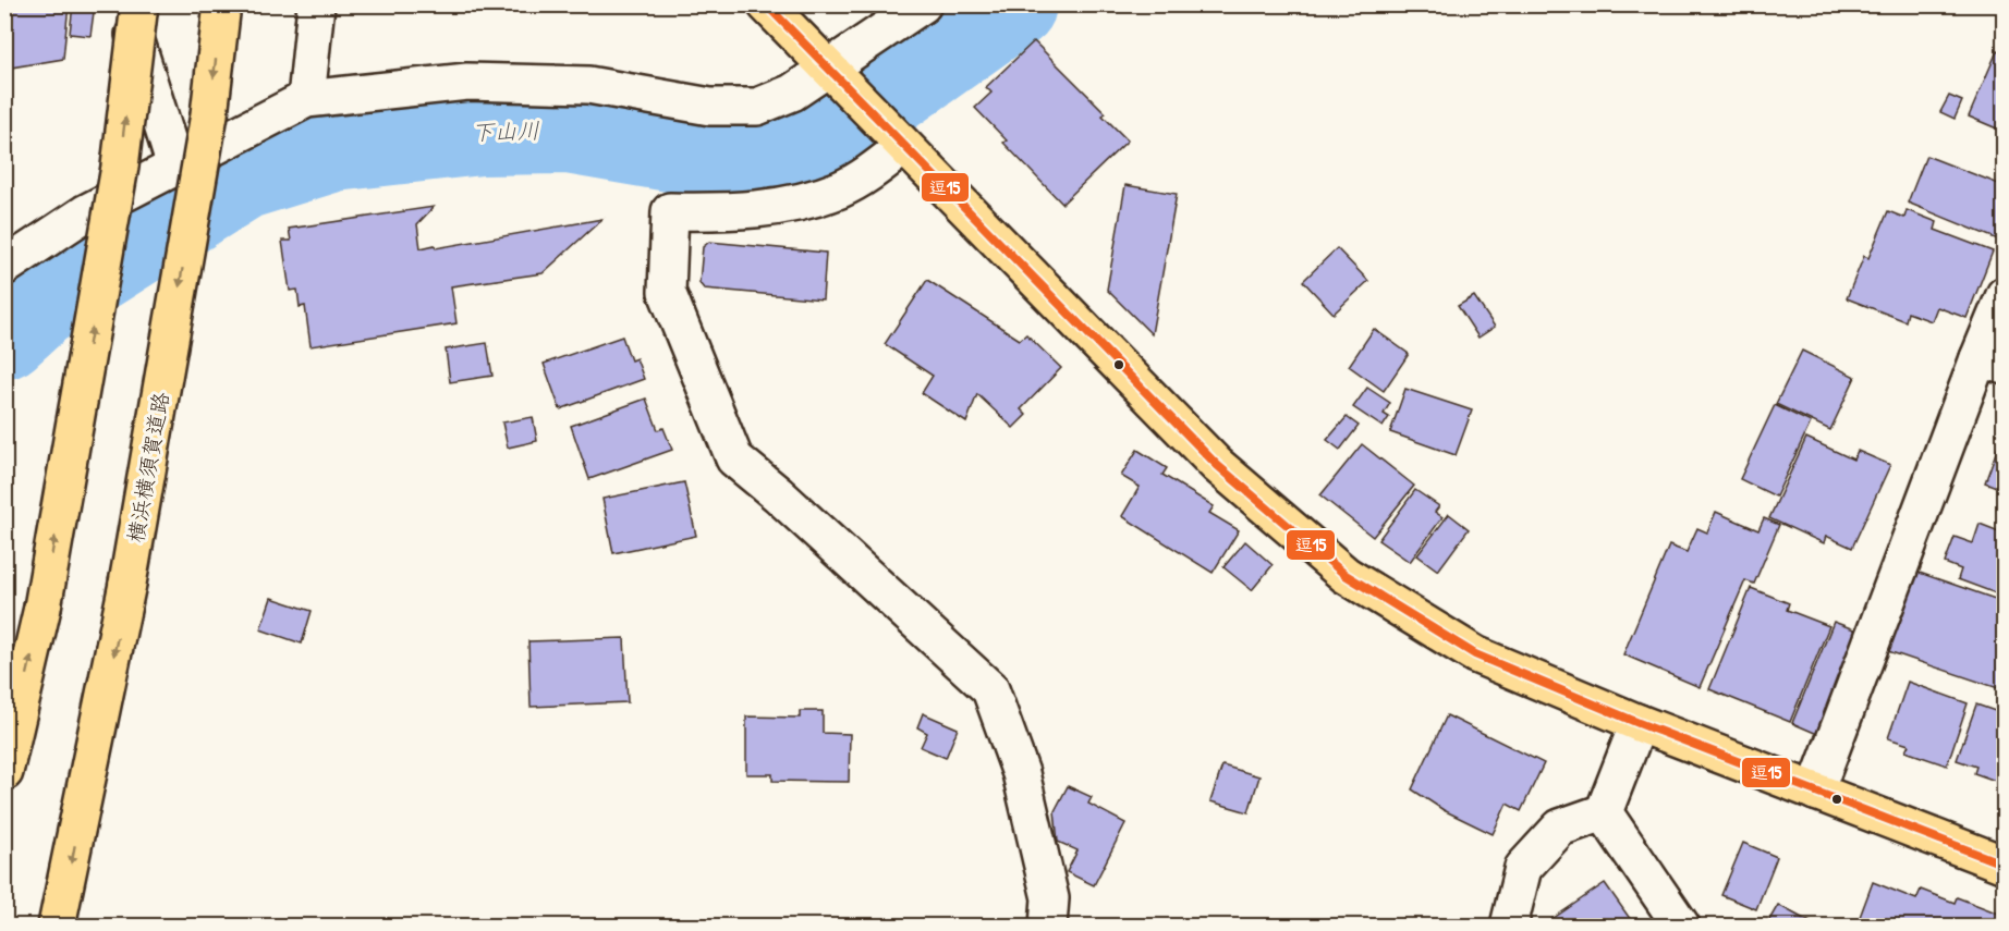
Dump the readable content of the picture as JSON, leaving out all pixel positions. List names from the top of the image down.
{
  "streets": {
    "main road": ["横浜横須賀道路"]
  },
  "water": ["下山川"],
  "lines": ["transit line 逗15"]
}
